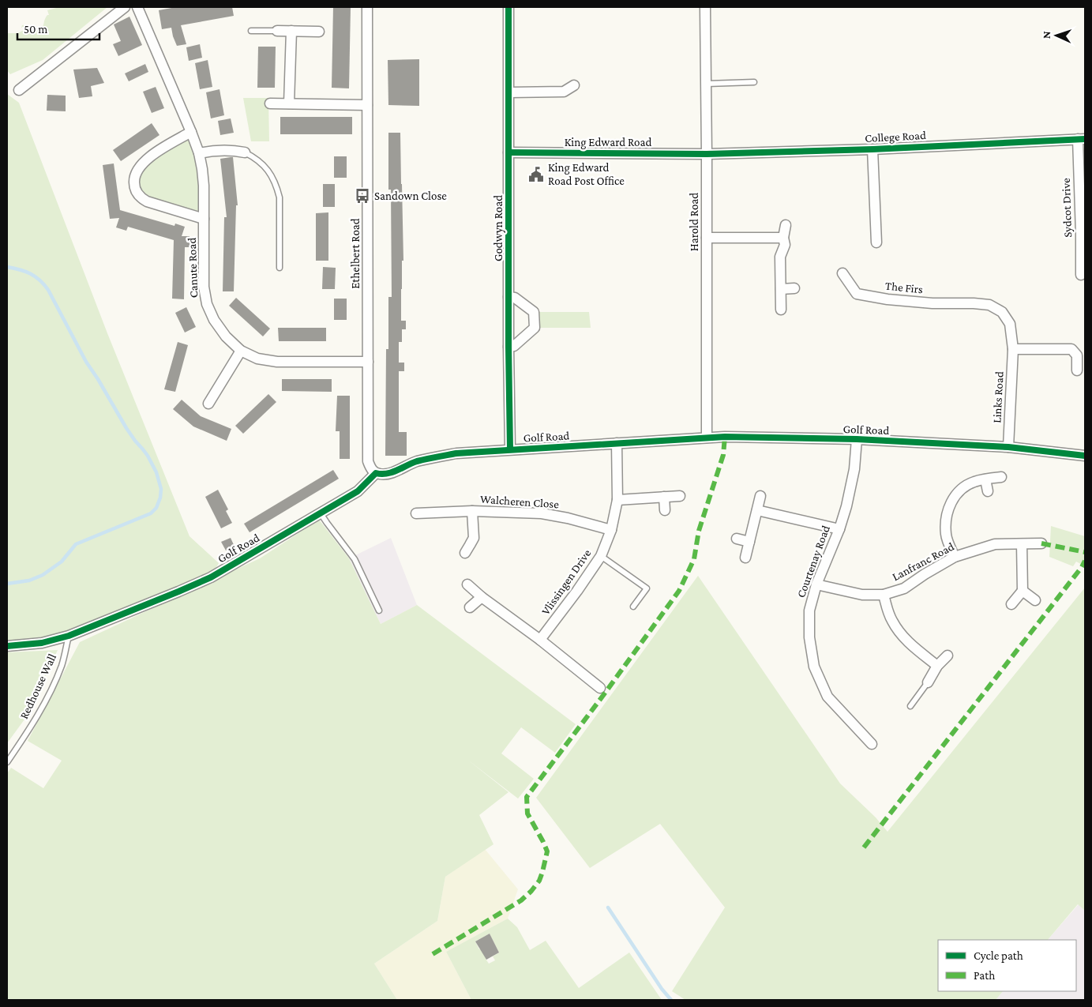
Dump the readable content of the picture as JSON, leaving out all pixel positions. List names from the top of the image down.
{
  "streets": {
    "street": [
      "College Road",
      "King Edward Road",
      "Sydcot Drive",
      "Harold Road",
      "Godwyn Road",
      "Ethelbert Road",
      "Canute Road",
      "The Firs",
      "Links Road",
      "Golf Road",
      "Walcheren Close",
      "Courtenay Road",
      "Lanfranc Road",
      "Vlissingen Drive"
    ],
    "lane": ["Redhouse Wall"]
  },
  "crossings": [
    ["College Road", "King Edward Road"],
    ["College Road", "Sydcot Drive"],
    ["College Road", "Harold Road"],
    ["King Edward Road", "Harold Road"],
    ["King Edward Road", "Godwyn Road"],
    ["Harold Road", "Golf Road"],
    ["Godwyn Road", "Golf Road"],
    ["Ethelbert Road", "Canute Road"],
    ["Ethelbert Road", "Golf Road"],
    ["The Firs", "Links Road"],
    ["Links Road", "Golf Road"],
    ["Golf Road", "Courtenay Road"],
    ["Golf Road", "Vlissingen Drive"],
    ["Golf Road", "Redhouse Wall"],
    ["Walcheren Close", "Vlissingen Drive"],
    ["Courtenay Road", "Lanfranc Road"]
  ],
  "places": {
    "public building": ["King Edward Road Post Office"],
    "bus stop": ["Sandown Close"]
  },
  "legend": ["Cycle path", "Path"],
  "scale_bar": "50 m",
  "north": "left"
}
